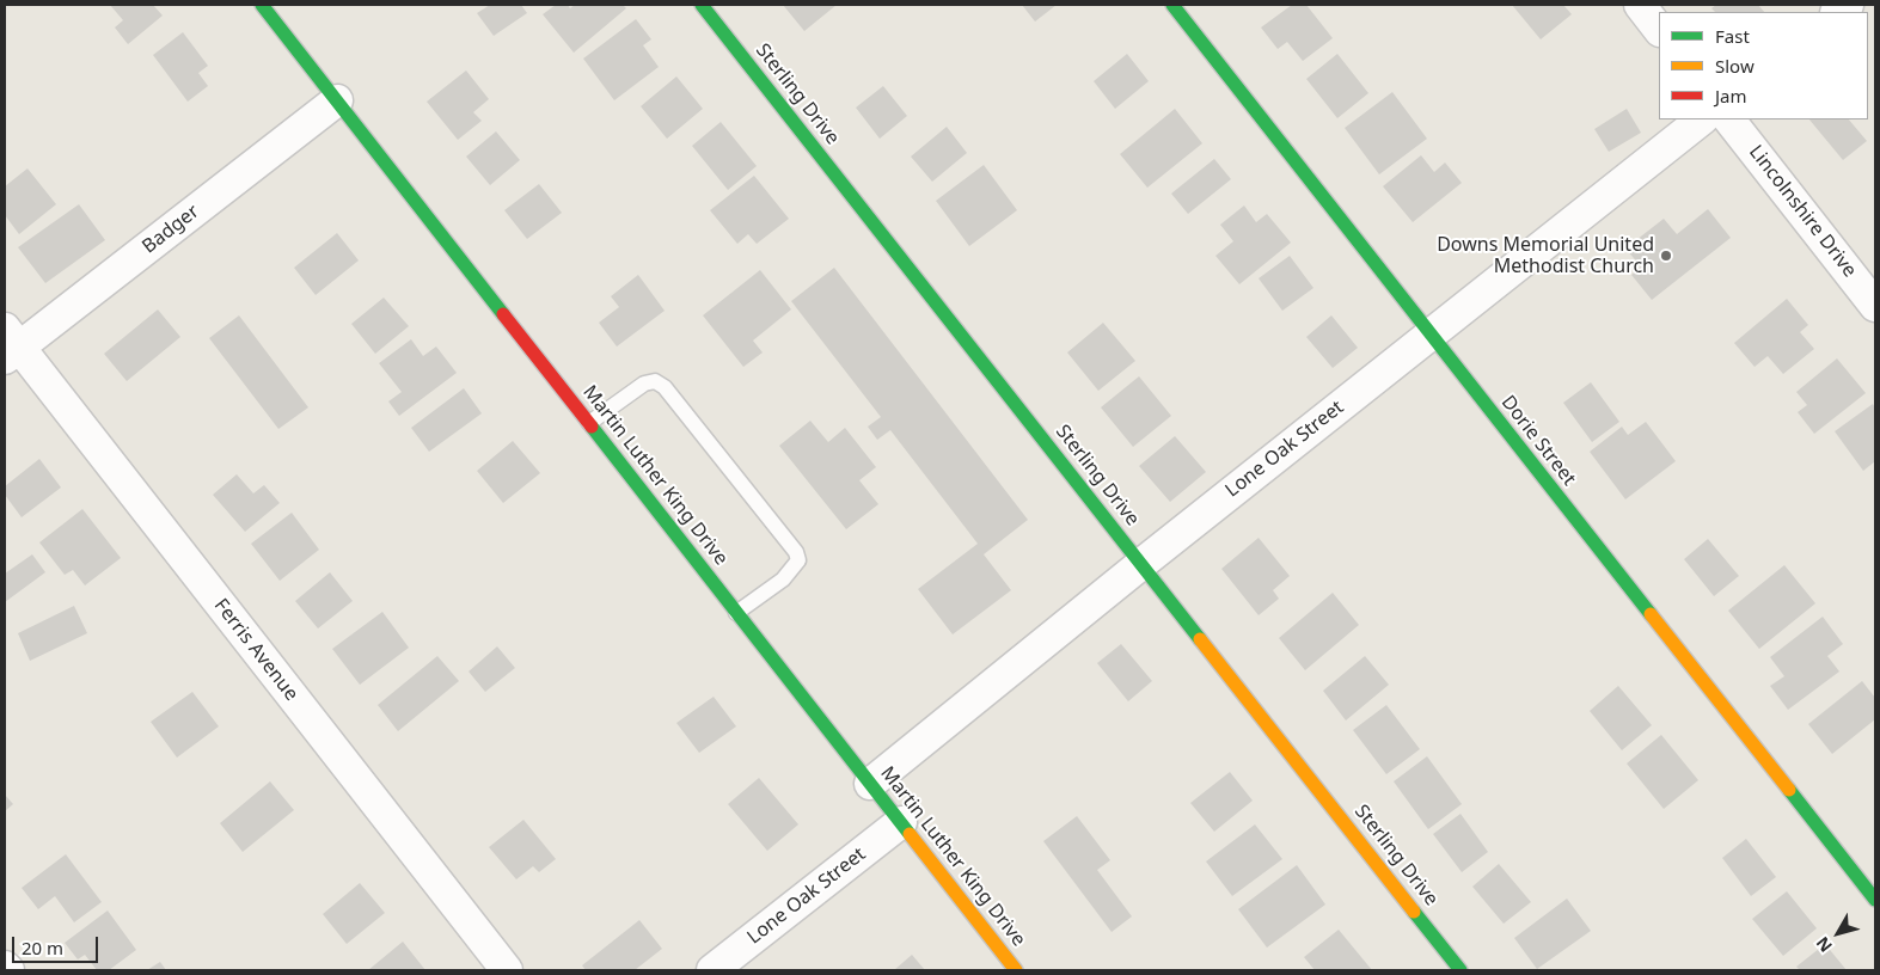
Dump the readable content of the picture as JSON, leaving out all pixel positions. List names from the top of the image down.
{
  "streets": {
    "street": [
      "Sterling Drive",
      "Lincolnshire Drive",
      "Badger",
      "Dorie Street",
      "Lone Oak Street",
      "Martin Luther King Drive",
      "Ferris Avenue"
    ]
  },
  "crossings": [
    ["Sterling Drive", "Lone Oak Street"],
    ["Badger", "Martin Luther King Drive"],
    ["Badger", "Ferris Avenue"],
    ["Dorie Street", "Lone Oak Street"],
    ["Lone Oak Street", "Martin Luther King Drive"]
  ],
  "places": ["Downs Memorial United Methodist Church"],
  "legend": ["Fast", "Slow", "Jam"],
  "scale_bar": "20 m",
  "north": "bottom left"
}
